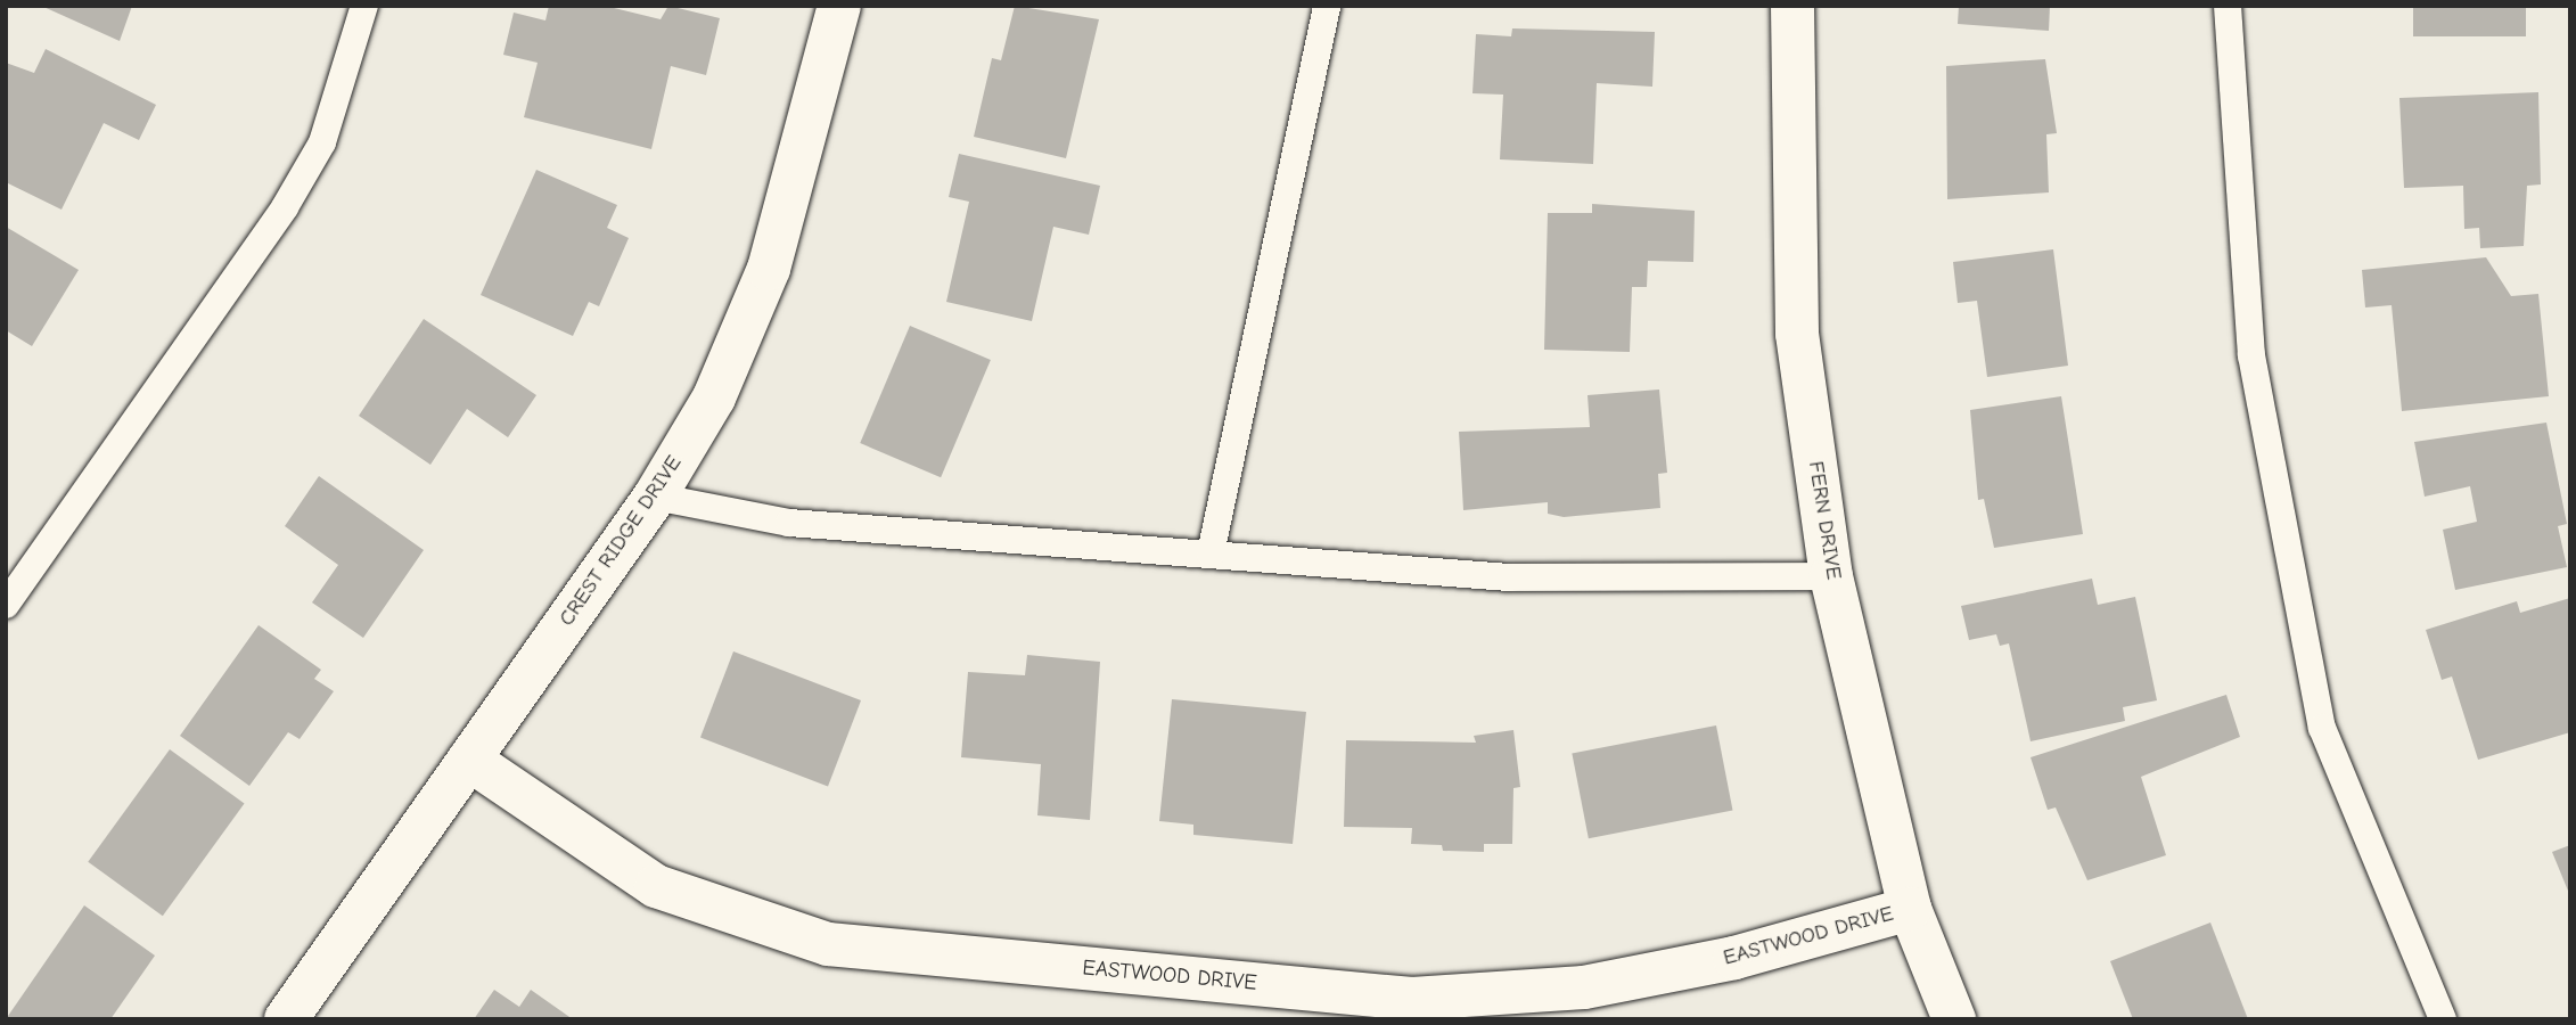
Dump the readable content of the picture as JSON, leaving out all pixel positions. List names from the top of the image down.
{
  "streets": {
    "street": ["FERN DRIVE", "CREST RIDGE DRIVE", "EASTWOOD DRIVE"]
  },
  "crossings": [
    ["FERN DRIVE", "EASTWOOD DRIVE"],
    ["CREST RIDGE DRIVE", "EASTWOOD DRIVE"]
  ]
}
